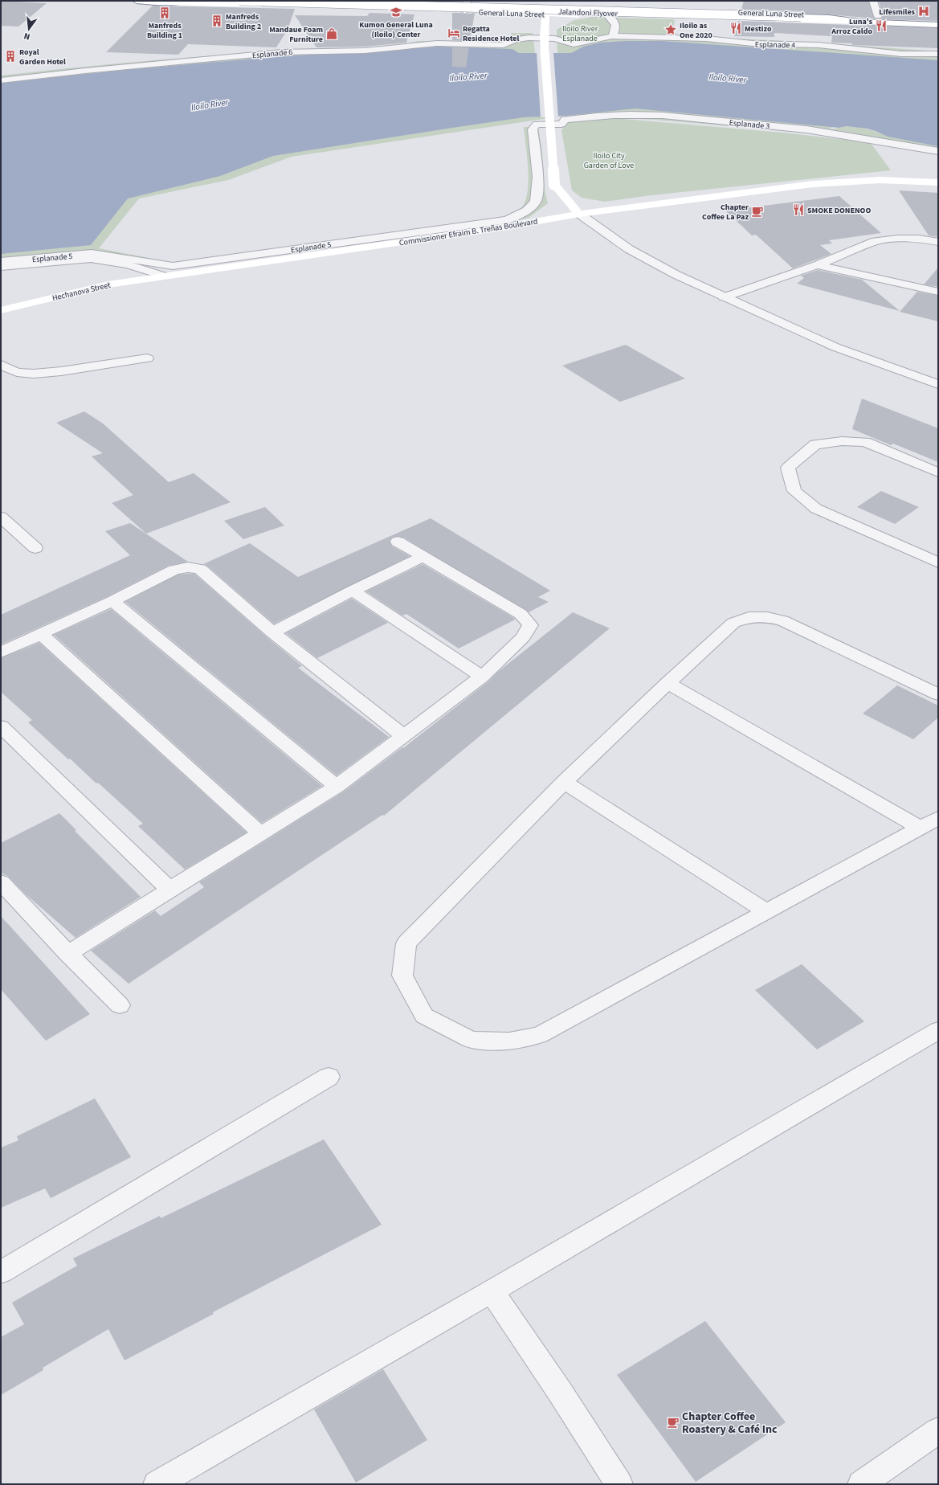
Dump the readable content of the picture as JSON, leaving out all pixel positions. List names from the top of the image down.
{
  "streets": {
    "main road": [
      "Jalandoni Flyover",
      "General Luna Street",
      "Commissioner Efraim B. Treñas Boulevard",
      "Hechanova Street"
    ],
    "street": [
      "Esplanade 4",
      "Esplanade 6",
      "Esplanade 3",
      "Esplanade 5"
    ]
  },
  "crossings": [
    ["Jalandoni Flyover", "General Luna Street"],
    ["Esplanade 4", "Esplanade 6"],
    ["Esplanade 3", "Esplanade 5"],
    ["Commissioner Efraim B. Treñas Boulevard", "Hechanova Street"]
  ],
  "water": ["Iloilo River"],
  "parks": ["Iloilo River Esplanade", "Iloilo City Garden of Love"],
  "places": {
    "hospital": ["Lifesmiles"],
    "school or university": ["Kumon General Luna (Iloilo) Center"],
    "building": ["Manfreds Building 1", "Manfreds Building 2", "Royal Garden Hotel"],
    "restaurant": ["Luna's Arroz Caldo", "Mestizo", "SMOKE DONENOO"],
    "place": ["Iloilo as One 2020"],
    "hotel": ["Regatta Residence Hotel"],
    "shop": ["Mandaue Foam Furniture"],
    "cafe": ["Chapter Coffee La Paz", "Chapter Coffee Roastery & Café Inc"]
  },
  "north": "bottom"
}
